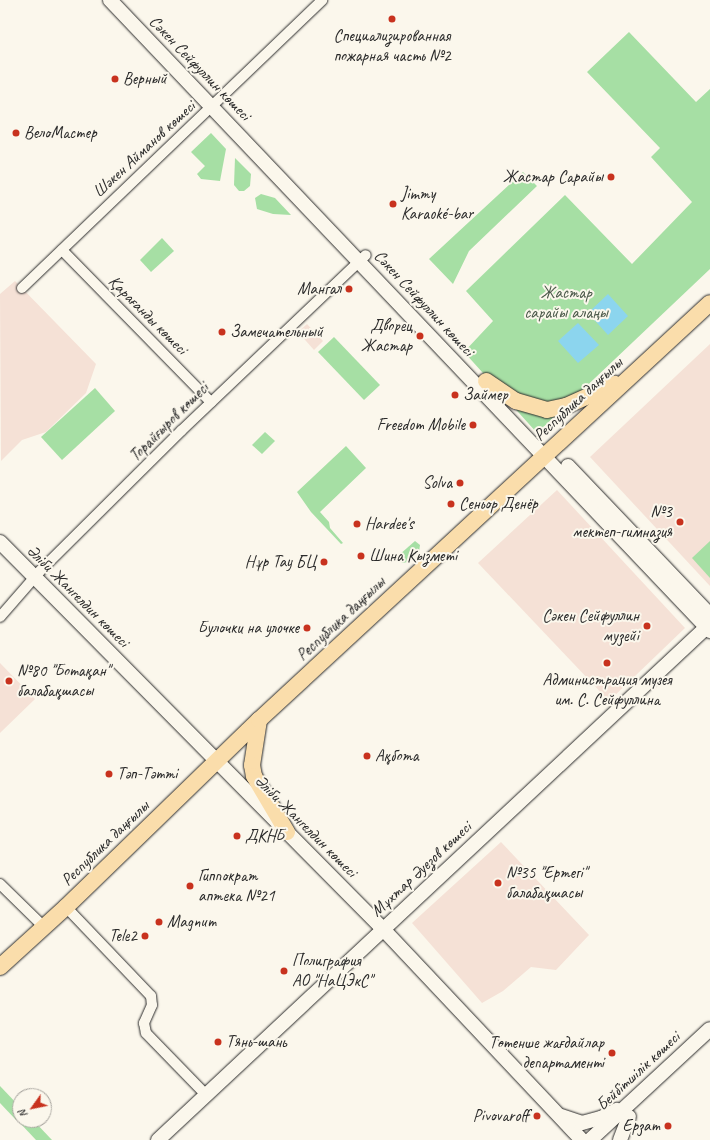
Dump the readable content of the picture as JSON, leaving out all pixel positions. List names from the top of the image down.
{
  "streets": {
    "main road": [
      "Сәкен Сейфуллин көшесі",
      "Республика даңғылы",
      "Әліби Жангелдин көшесі",
      "Мұхтар Әуезов көшесі",
      "Бейбітшілік көшесі"
    ],
    "street": ["Шәкен Айманов көшесі", "Қарағанды көшесі", "Торайғыров көшесі"]
  },
  "crossings": [
    ["Сәкен Сейфуллин көшесі", "Шәкен Айманов көшесі"],
    ["Сәкен Сейфуллин көшесі", "Республика даңғылы"],
    ["Сәкен Сейфуллин көшесі", "Торайғыров көшесі"],
    ["Сәкен Сейфуллин көшесі", "Мұхтар Әуезов көшесі"],
    ["Шәкен Айманов көшесі", "Қарағанды көшесі"],
    ["Қарағанды көшесі", "Торайғыров көшесі"],
    ["Республика даңғылы", "Әліби Жангелдин көшесі"],
    ["Торайғыров көшесі", "Әліби Жангелдин көшесі"],
    ["Әліби Жангелдин көшесі", "Мұхтар Әуезов көшесі"]
  ],
  "parks": ["Жастар сарайы алаңы"],
  "places": [
    "Специализированная пожарная часть №2",
    "Верный",
    "ВелоМастер",
    "Жастар Сарайы",
    "Jimmy Karaoké-bar",
    "Мангал",
    "Замечательный",
    "Дворец Жастар",
    "Займер",
    "Freedom Mobile",
    "Solva",
    "Сеньор Денёр",
    "№3 мектеп-гимназия",
    "Hardee's",
    "Шина Кызметі",
    "Нұр Тау БЦ",
    "Сәкен Сейфуллин музейі",
    "Булочки на улочке",
    "Администрация музея им. С. Сейфуллина",
    "№80 \"Ботақан\" балабақшасы",
    "Ақбота",
    "Тәп-Тәтті",
    "ДКНБ",
    "№35 \"Ертегі\" балабақшасы",
    "Гиппократ аптека №21",
    "Magnum",
    "Tele2",
    "Полиграфия АО \"НаЦЭкС\"",
    "Тянь-шань",
    "Төтенше жағдайлар департаменті",
    "Pivovaroff",
    "Ерзат"
  ],
  "north": "bottom left"
}
